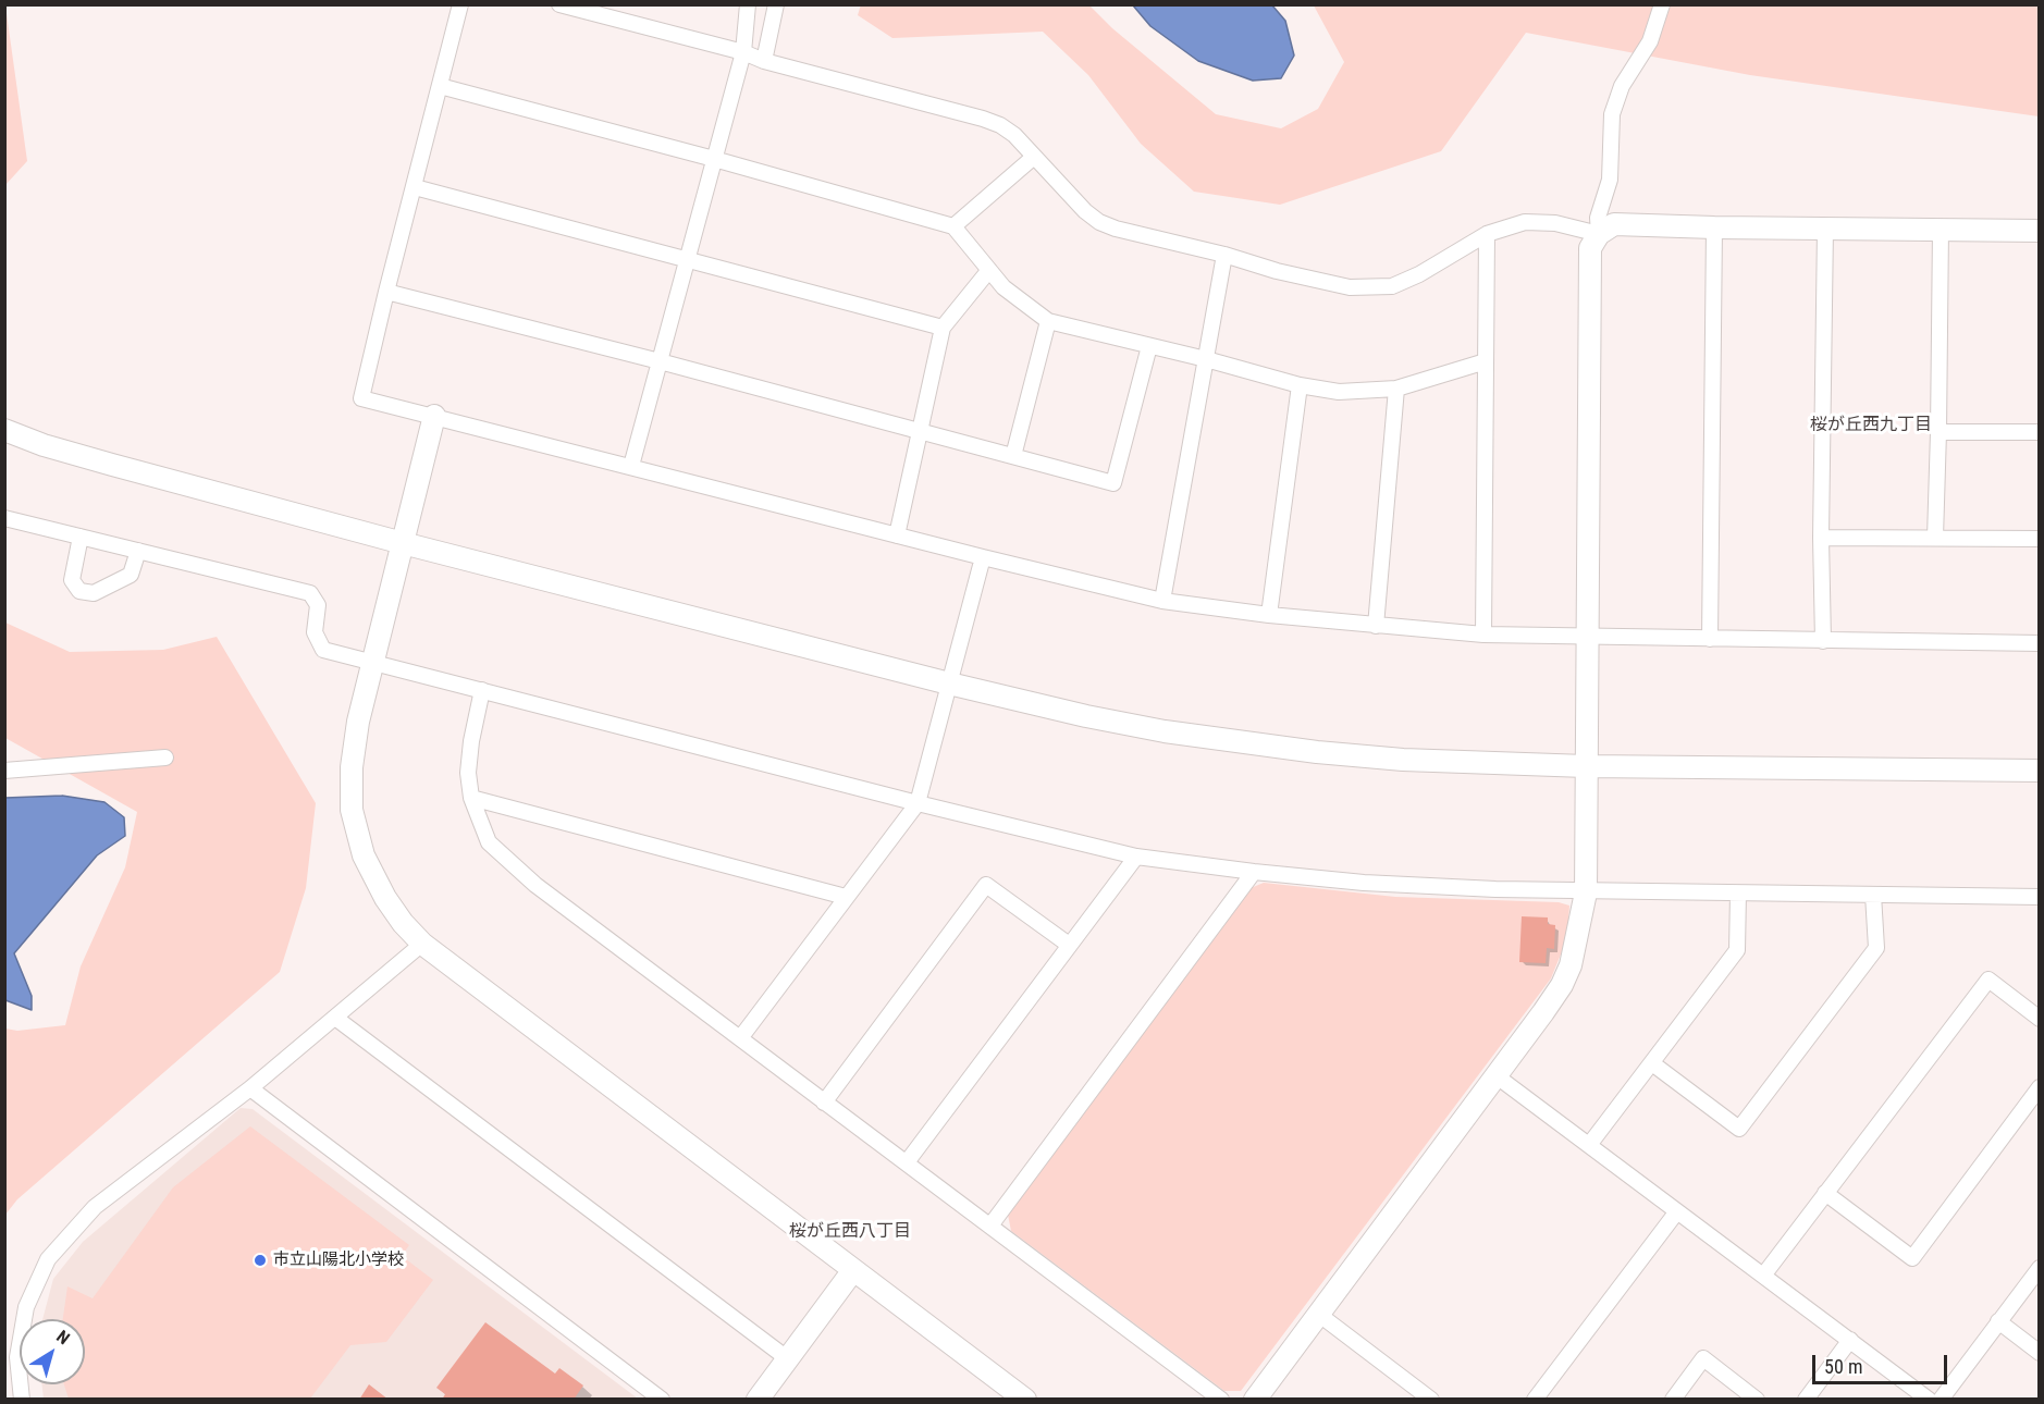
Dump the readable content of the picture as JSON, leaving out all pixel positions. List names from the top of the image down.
{
  "districts": ["桜が丘西九丁目", "桜が丘西八丁目"],
  "places": ["市立山陽北小学校"],
  "scale_bar": "50 m",
  "north": "top right"
}
